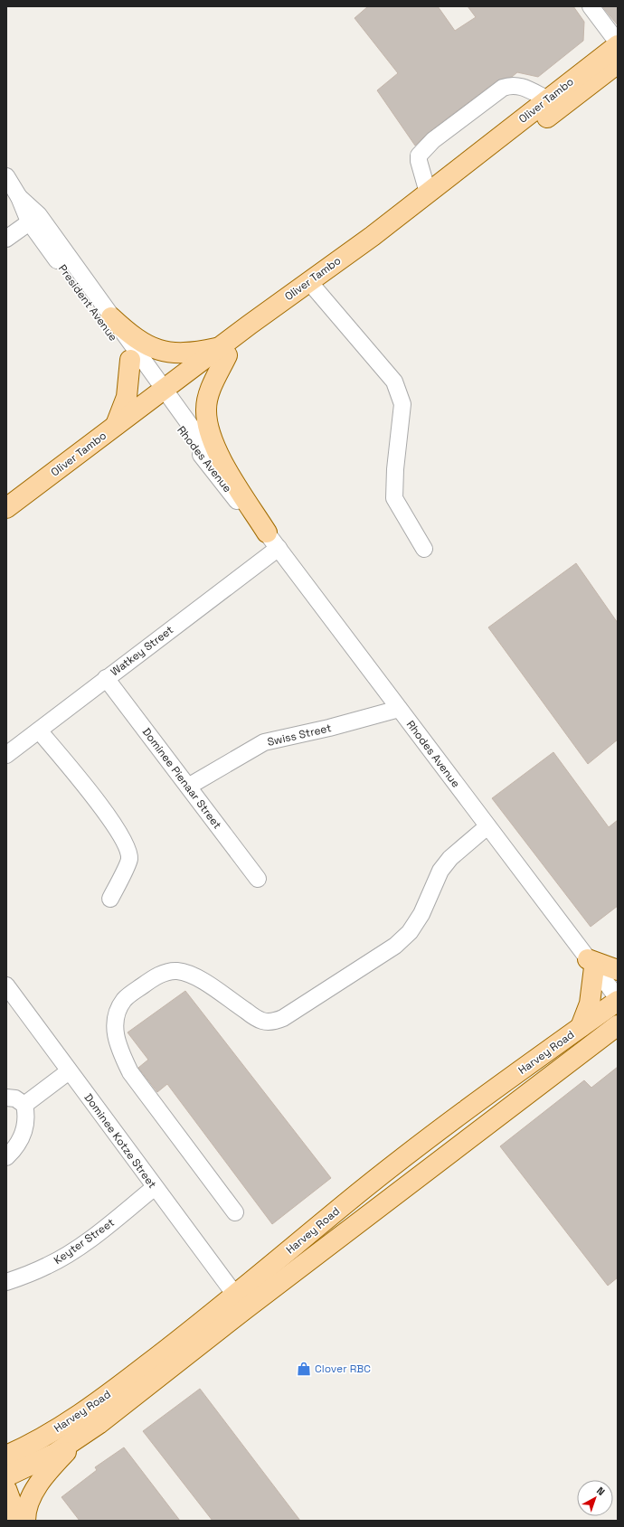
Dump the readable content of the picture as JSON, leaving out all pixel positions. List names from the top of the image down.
{
  "streets": {
    "main road": ["Oliver Tambo", "Harvey Road"],
    "street": [
      "President Avenue",
      "Rhodes Avenue",
      "Watkey Street",
      "Swiss Street",
      "Dominee Pienaar Street",
      "Dominee Kotze Street",
      "Keyter Street"
    ]
  },
  "crossings": [
    ["Oliver Tambo", "President Avenue"],
    ["Oliver Tambo", "Rhodes Avenue"],
    ["President Avenue", "Rhodes Avenue"],
    ["Rhodes Avenue", "Watkey Street"],
    ["Rhodes Avenue", "Swiss Street"],
    ["Rhodes Avenue", "Harvey Road"],
    ["Watkey Street", "Dominee Pienaar Street"],
    ["Swiss Street", "Dominee Pienaar Street"],
    ["Harvey Road", "Dominee Kotze Street"],
    ["Dominee Kotze Street", "Keyter Street"]
  ],
  "places": {
    "shop": ["Clover RBC"]
  },
  "north": "top right"
}
